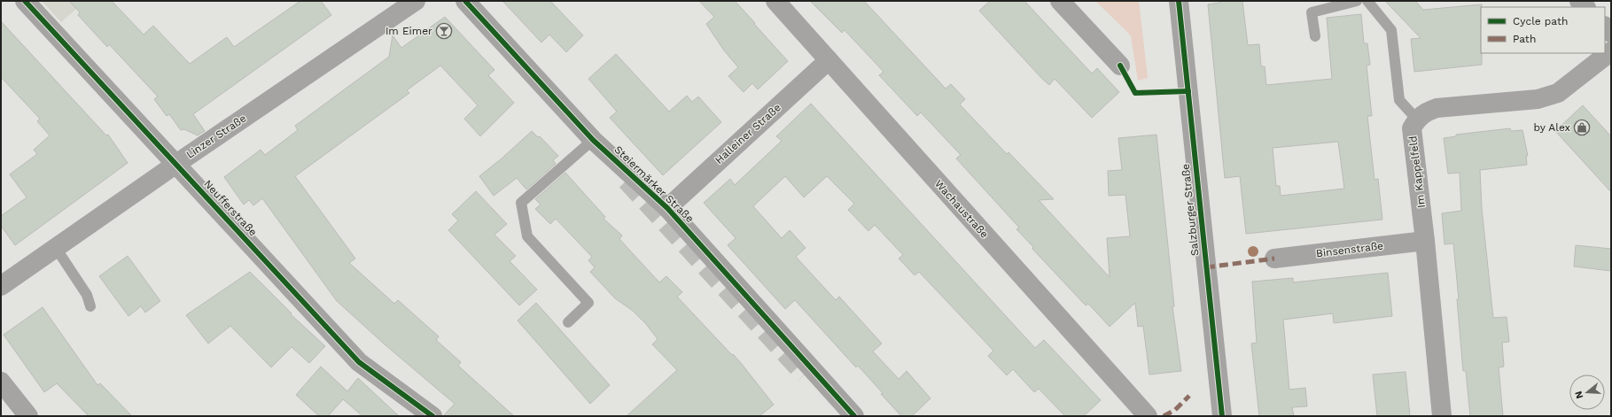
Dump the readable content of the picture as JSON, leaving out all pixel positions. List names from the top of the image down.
{
  "streets": {
    "street": [
      "Halleiner Straße",
      "Linzer Straße",
      "Im Kappelfeld",
      "Steiermärker Straße",
      "Neufferstraße",
      "Wachaustraße",
      "Salzburger Straße",
      "Binsenstraße"
    ]
  },
  "crossings": [
    ["Halleiner Straße", "Steiermärker Straße"],
    ["Halleiner Straße", "Wachaustraße"],
    ["Linzer Straße", "Neufferstraße"],
    ["Im Kappelfeld", "Binsenstraße"]
  ],
  "places": {
    "bar": ["Im Eimer"],
    "shop": ["by Alex"]
  },
  "legend": ["Cycle path", "Path"],
  "north": "left"
}
